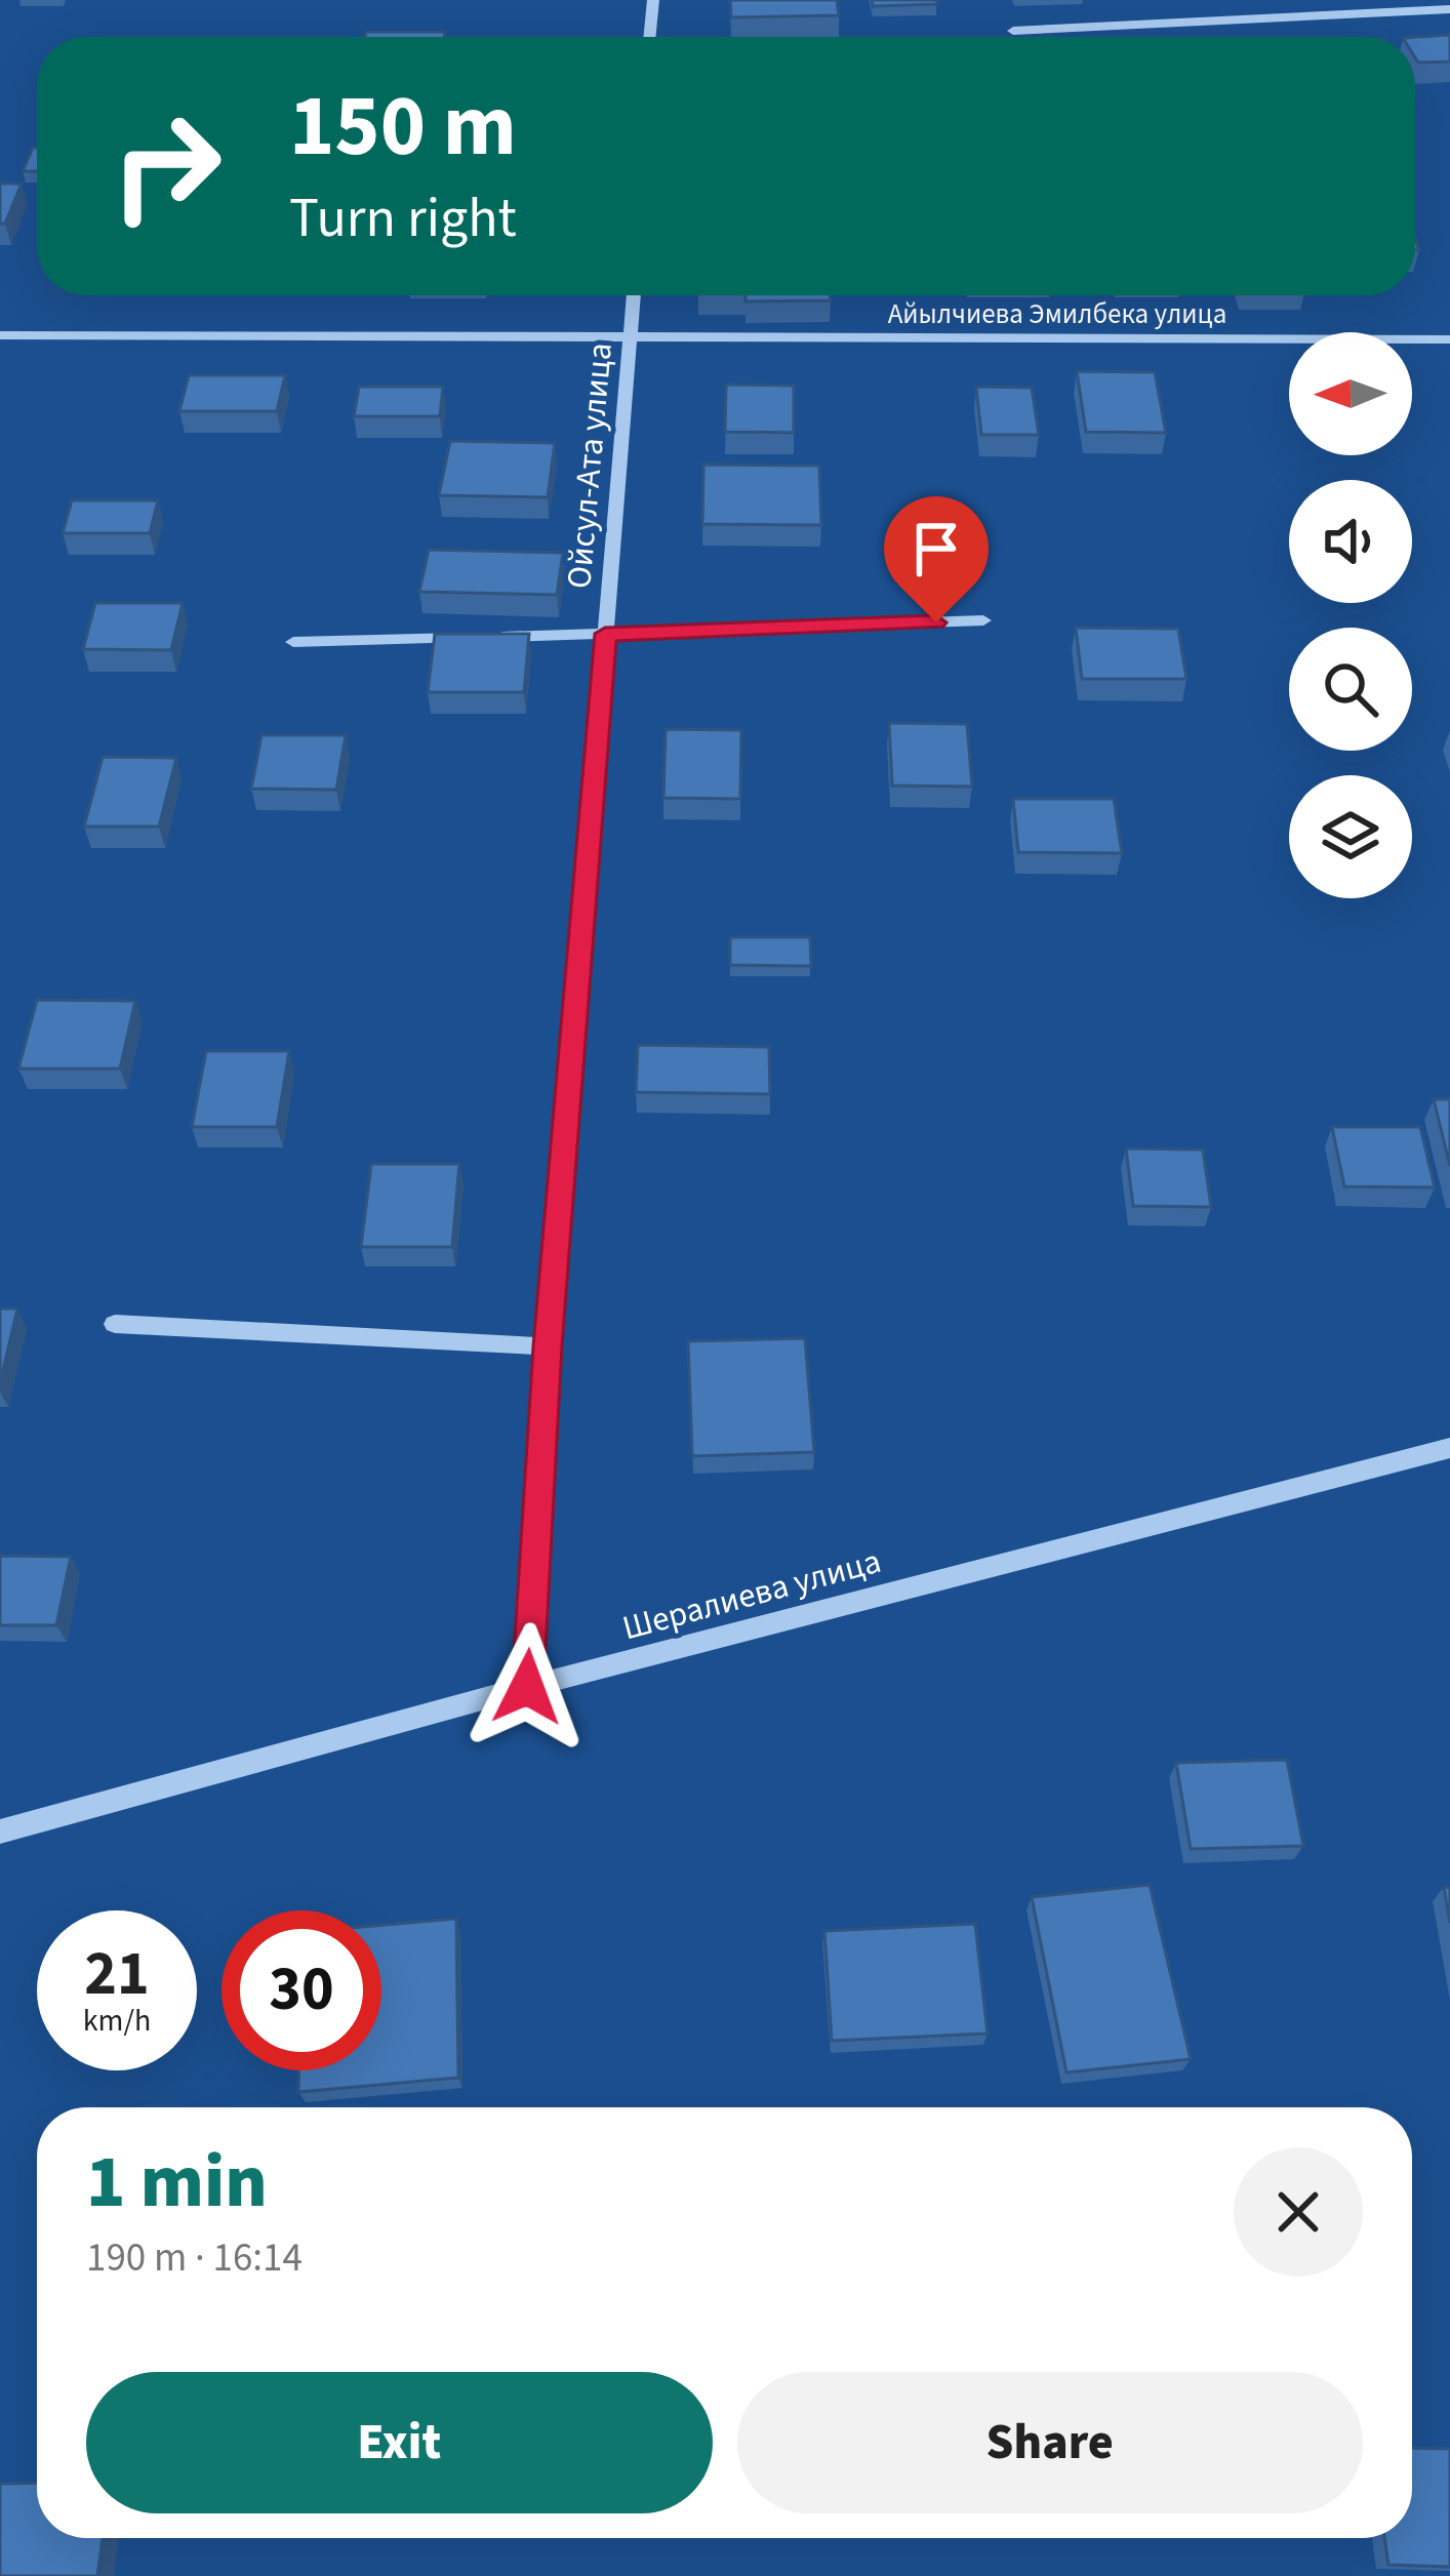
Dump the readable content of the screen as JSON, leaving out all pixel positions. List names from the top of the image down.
{
  "streets": {
    "street": ["Айылчиева Эмилбека улица", "Ойсул-Ата улица", "Шералиева улица"]
  },
  "crossings": [
    ["Айылчиева Эмилбека улица", "Ойсул-Ата улица"],
    ["Ойсул-Ата улица", "Шералиева улица"]
  ],
  "north": "left",
  "page": {
    "turn": ["150 m", "Turn right"],
    "speed": "21 km/h",
    "limit": "30",
    "heading": ["1 min", "190 m · 16:14"],
    "buttons": ["Exit", "Share"]
  }
}
